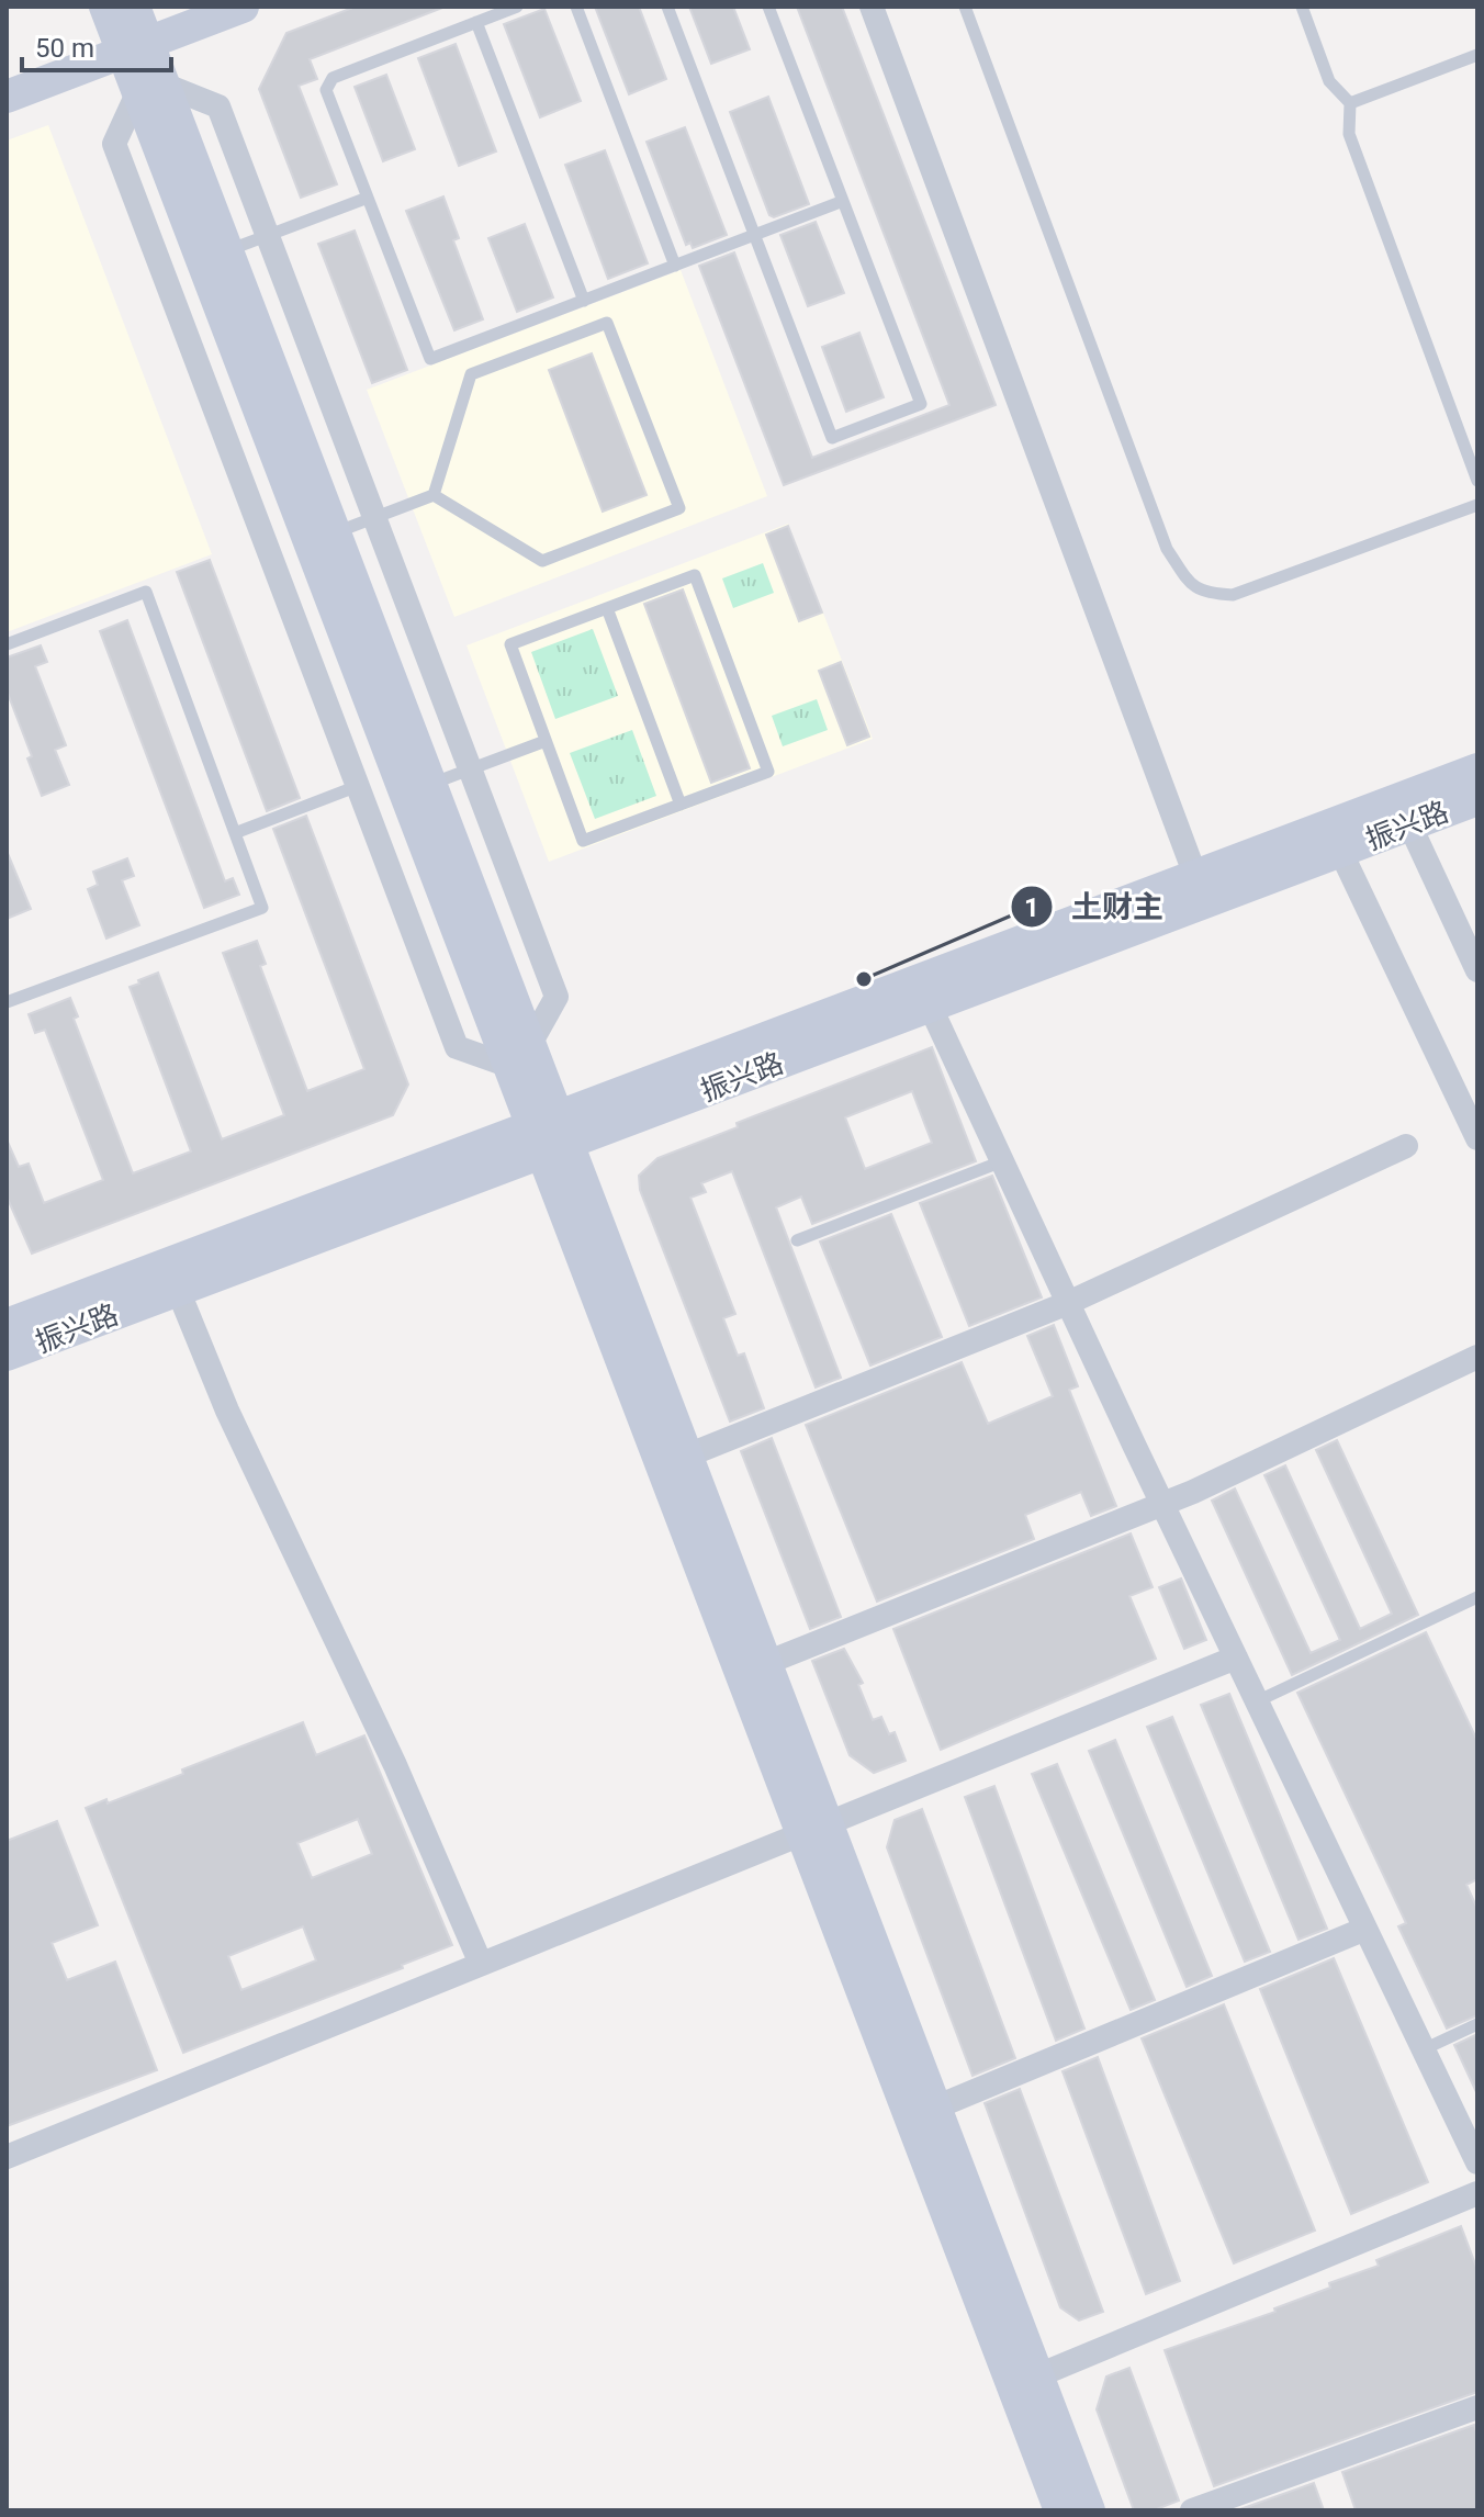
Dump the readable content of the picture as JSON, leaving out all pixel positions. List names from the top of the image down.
{
  "streets": {
    "main road": ["振兴路"]
  },
  "places": ["土财主"],
  "scale_bar": "50 m"
}
